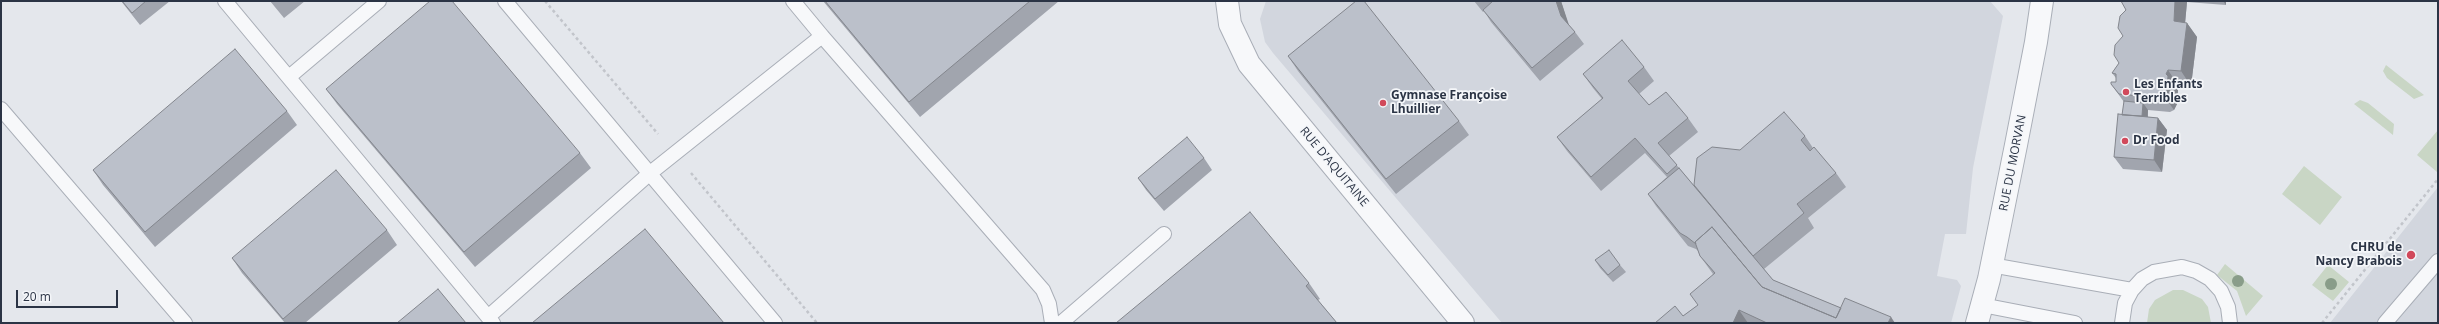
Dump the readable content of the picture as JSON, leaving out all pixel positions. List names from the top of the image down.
{
  "streets": {
    "street": ["RUE DU MORVAN", "RUE D'AQUITAINE"]
  },
  "places": [
    "Les Enfants Terribles",
    "Gymnase Françoise Lhuillier",
    "Dr Food",
    "CHRU de Nancy Brabois"
  ],
  "scale_bar": "20 m"
}
